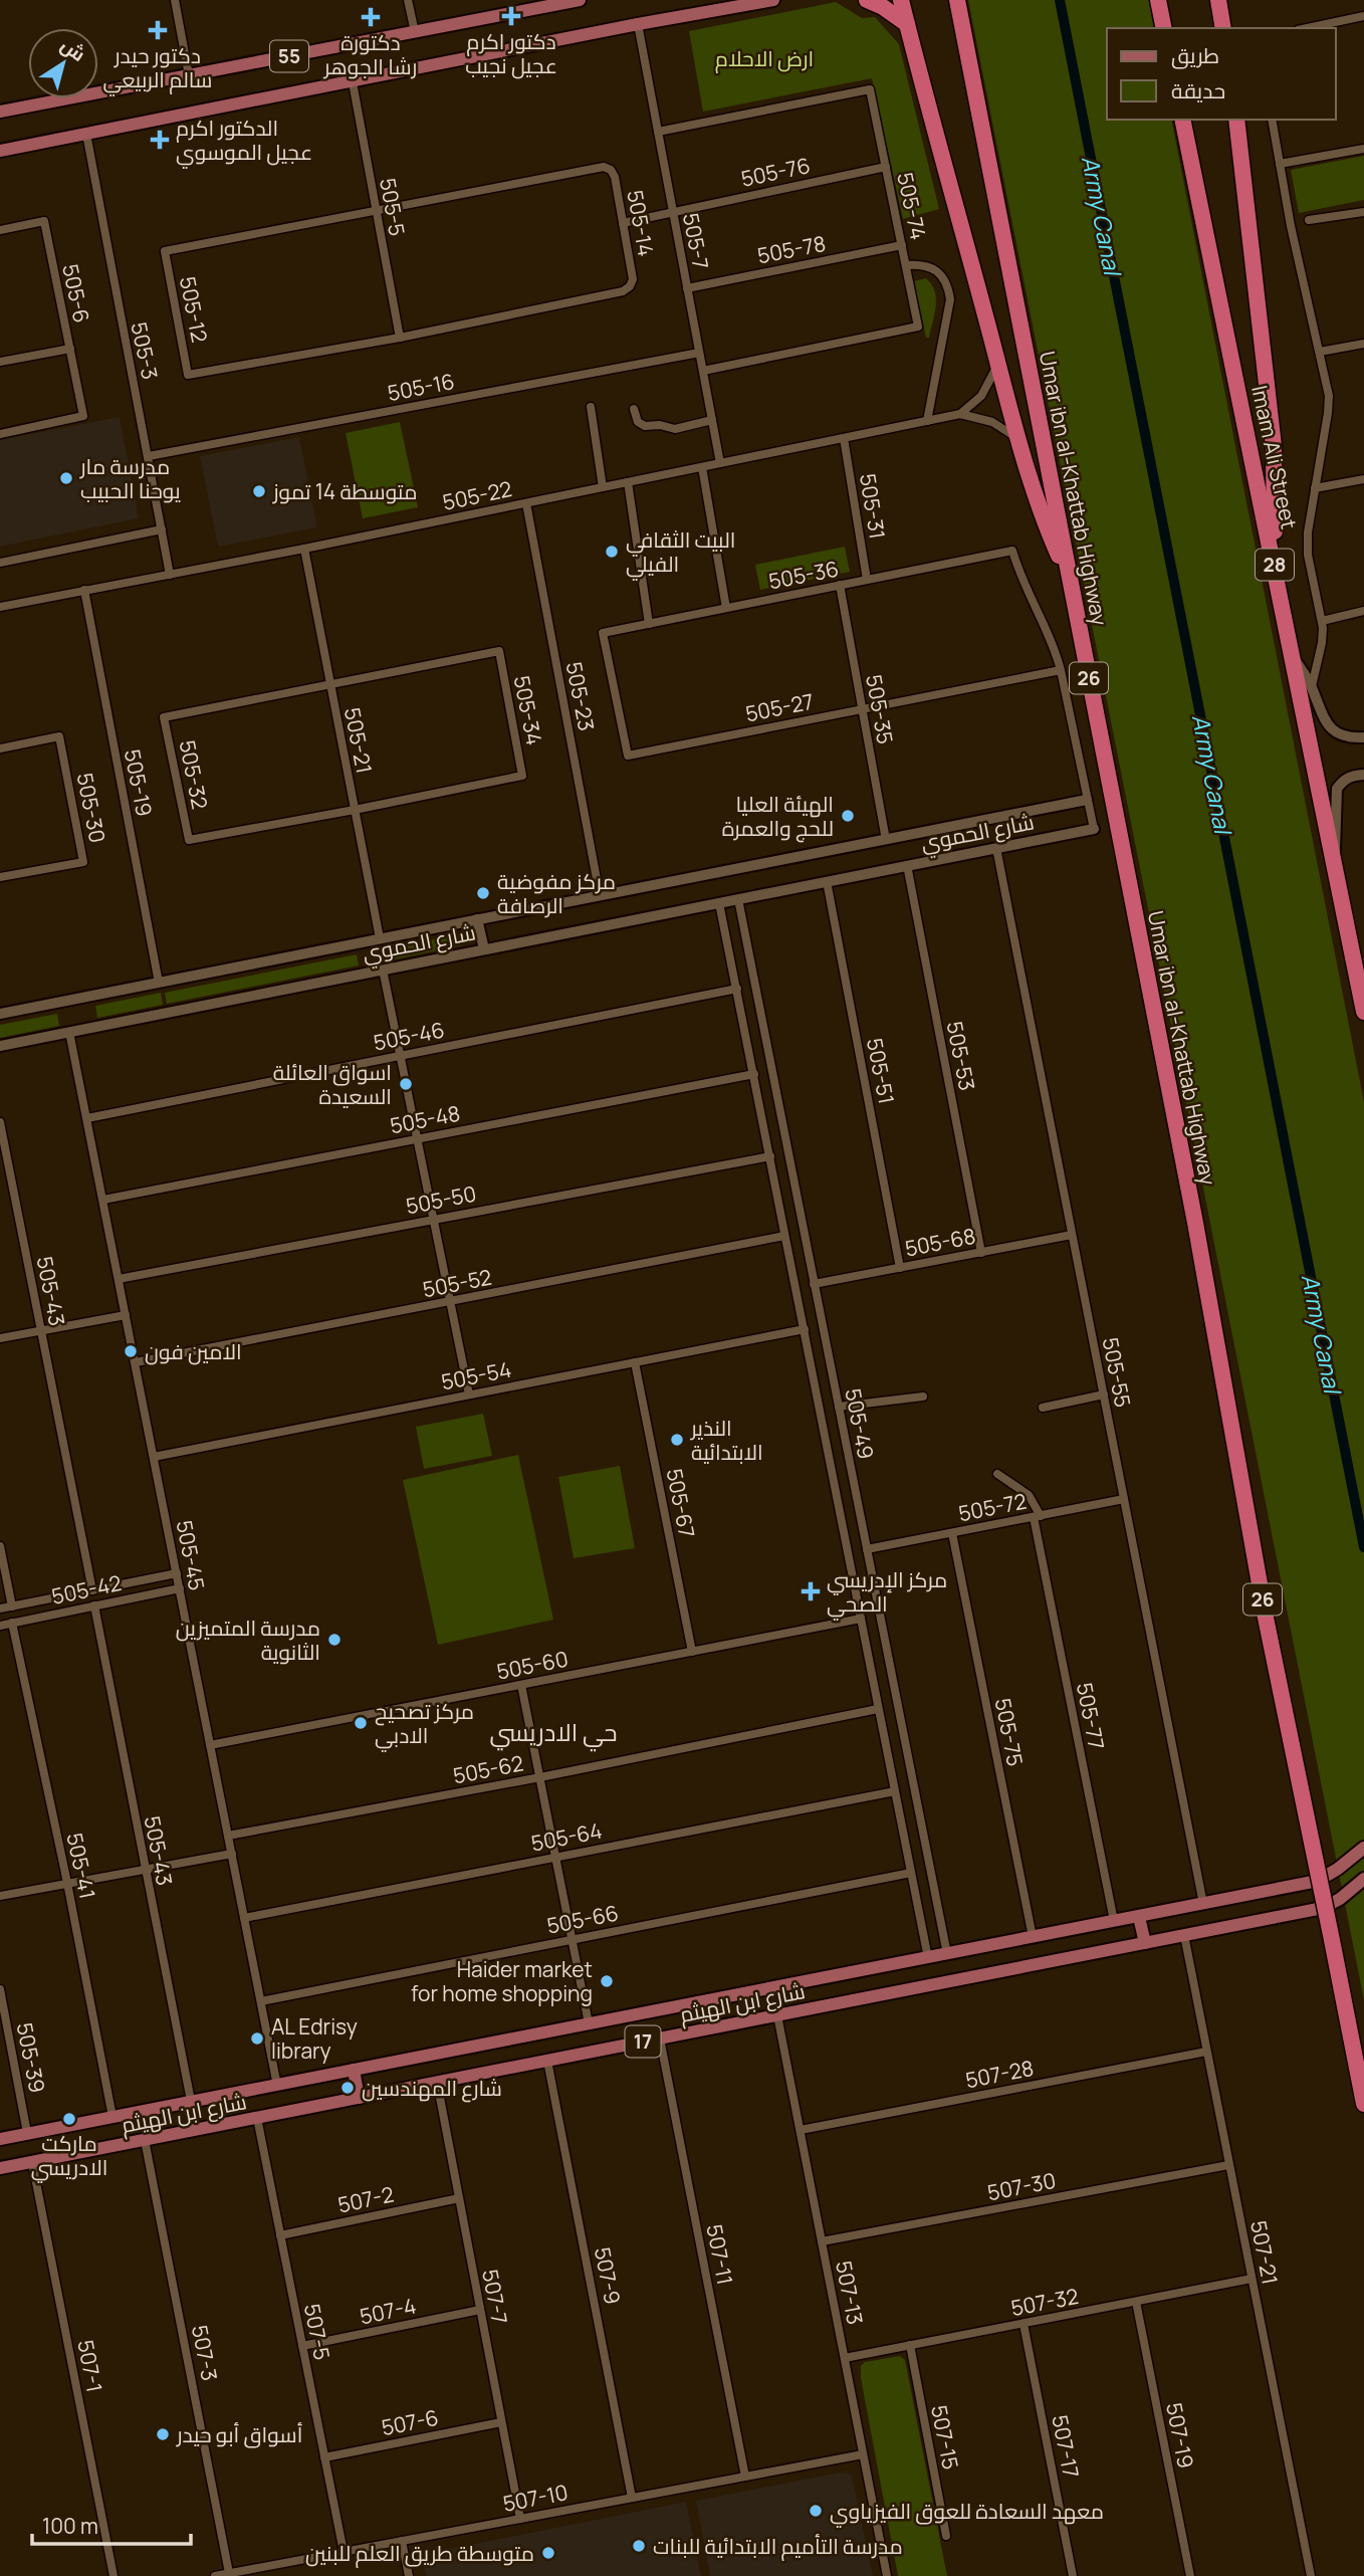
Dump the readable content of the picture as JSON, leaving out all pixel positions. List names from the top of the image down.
{
  "streets": {
    "highway": [
      "Imam Ali Street",
      "Umar ibn al-Khattab Highway",
      "28",
      "26"
    ],
    "main road": ["55", "شارع ابن الهيثم", "17"],
    "street": [
      "505-76",
      "505-74",
      "505-5",
      "505-14",
      "505-7",
      "505-78",
      "505-6",
      "505-12",
      "505-3",
      "505-16",
      "505-22",
      "505-31",
      "505-36",
      "505-23",
      "505-27",
      "505-35",
      "505-34",
      "505-21",
      "505-32",
      "505-19",
      "505-30",
      "شارع الحموي",
      "505-46",
      "505-53",
      "505-51",
      "505-48",
      "505-50",
      "505-68",
      "505-52",
      "505-43",
      "505-55",
      "505-54",
      "505-49",
      "505-67",
      "505-72",
      "505-45",
      "505-42",
      "505-60",
      "505-77",
      "505-75",
      "505-62",
      "505-64",
      "505-41",
      "505-66",
      "505-39",
      "507-28",
      "507-30",
      "507-2",
      "507-21",
      "507-11",
      "507-9",
      "507-13",
      "507-7",
      "507-32",
      "507-4",
      "507-5",
      "507-3",
      "507-1",
      "507-6",
      "507-19",
      "507-15",
      "507-17",
      "507-10"
    ]
  },
  "crossings": [
    ["55", "505-5"],
    ["55", "505-7"],
    ["55", "505-3"],
    ["505-76", "505-74"],
    ["505-76", "505-14"],
    ["505-76", "505-7"],
    ["505-74", "505-7"],
    ["505-74", "505-78"],
    ["505-5", "505-14"],
    ["505-5", "505-12"],
    ["505-14", "505-12"],
    ["505-7", "505-78"],
    ["505-7", "505-16"],
    ["505-7", "505-22"],
    ["505-3", "505-16"],
    ["505-3", "505-22"],
    ["505-22", "505-31"],
    ["505-22", "505-23"],
    ["505-22", "505-21"],
    ["505-22", "505-19"],
    ["505-31", "505-36"],
    ["505-36", "505-27"],
    ["505-36", "505-35"],
    ["505-23", "شارع الحموي"],
    ["505-27", "505-35"],
    ["505-35", "شارع الحموي"],
    ["505-34", "505-21"],
    ["505-34", "505-32"],
    ["505-21", "505-32"],
    ["505-21", "شارع الحموي"],
    ["505-19", "شارع الحموي"],
    ["شارع الحموي", "505-53"],
    ["شارع الحموي", "505-51"],
    ["شارع الحموي", "505-55"],
    ["شارع الحموي", "505-49"],
    ["شارع الحموي", "505-45"],
    ["505-46", "505-49"],
    ["505-46", "505-45"],
    ["505-53", "505-68"],
    ["505-51", "505-68"],
    ["505-48", "505-49"],
    ["505-48", "505-45"],
    ["505-50", "505-49"],
    ["505-50", "505-45"],
    ["505-68", "505-55"],
    ["505-68", "505-49"],
    ["505-52", "505-49"],
    ["505-52", "505-45"],
    ["505-43", "505-42"],
    ["505-43", "شارع ابن الهيثم"],
    ["505-55", "505-72"],
    ["505-55", "شارع ابن الهيثم"],
    ["505-54", "505-49"],
    ["505-54", "505-67"],
    ["505-54", "505-45"],
    ["505-49", "505-72"],
    ["505-49", "505-60"],
    ["505-49", "505-62"],
    ["505-49", "505-64"],
    ["505-49", "505-66"],
    ["505-49", "شارع ابن الهيثم"],
    ["505-67", "505-60"],
    ["505-72", "505-77"],
    ["505-72", "505-75"],
    ["505-45", "505-42"],
    ["505-45", "505-60"],
    ["505-45", "505-62"],
    ["505-45", "505-64"],
    ["505-45", "505-66"],
    ["505-45", "شارع ابن الهيثم"],
    ["505-42", "505-41"],
    ["505-77", "شارع ابن الهيثم"],
    ["505-75", "شارع ابن الهيثم"],
    ["505-41", "شارع ابن الهيثم"],
    ["شارع ابن الهيثم", "505-39"],
    ["شارع ابن الهيثم", "507-21"],
    ["شارع ابن الهيثم", "507-11"],
    ["شارع ابن الهيثم", "507-9"],
    ["شارع ابن الهيثم", "507-13"],
    ["شارع ابن الهيثم", "507-7"],
    ["شارع ابن الهيثم", "507-5"],
    ["شارع ابن الهيثم", "507-3"],
    ["شارع ابن الهيثم", "507-1"],
    ["507-28", "507-21"],
    ["507-28", "507-13"],
    ["507-30", "507-21"],
    ["507-30", "507-13"],
    ["507-2", "507-7"],
    ["507-2", "507-5"],
    ["507-21", "507-32"],
    ["507-11", "507-10"],
    ["507-9", "507-10"],
    ["507-13", "507-32"],
    ["507-13", "507-10"],
    ["507-7", "507-4"],
    ["507-7", "507-6"],
    ["507-7", "507-10"],
    ["507-32", "507-19"],
    ["507-32", "507-15"],
    ["507-32", "507-17"],
    ["507-4", "507-5"],
    ["507-5", "507-6"],
    ["507-5", "507-10"],
    ["507-3", "507-10"]
  ],
  "districts": ["حي الادريسي"],
  "water": ["Army Canal"],
  "parks": ["ارض الاحلام"],
  "places": {
    "health": [
      "دكتور اكرم عجيل نجيب",
      "دكتورة رشا الجوهر",
      "دكتور حيدر سالم الربيعي",
      "الدكتور اكرم عجيل الموسوي",
      "مركز الإدريسي الصحي"
    ],
    "other": [
      "مدرسة مار يوحنا الحبيب",
      "متوسطة 14 تموز",
      "البيت الثقافي الفيلي",
      "الهيئة العليا للحج والعمرة",
      "مركز مفوضية الرصافة",
      "اسواق العائلة السعيدة",
      "الامين فون",
      "النذير الابتدائية",
      "مدرسة المتميزين الثانوية",
      "مركز تصحيح الادبي",
      "Haider market for home shopping",
      "AL Edrisy library",
      "شارع المهندسين",
      "ماركت الادريسي",
      "أسواق أبو حيدر",
      "معهد السعادة للعوق الفيزياوي",
      "مدرسة التأميم الابتدائية للبنات",
      "متوسطة طريق العلم للبنين"
    ]
  },
  "legend": ["طريق", "حديقة"],
  "scale_bar": "100 m",
  "north": "top right"
}
